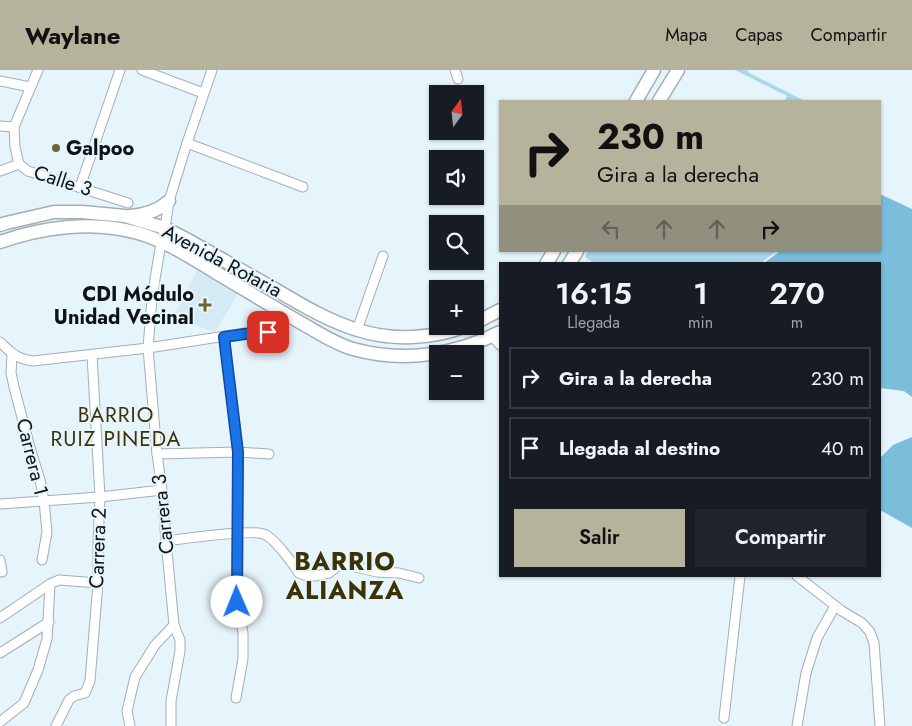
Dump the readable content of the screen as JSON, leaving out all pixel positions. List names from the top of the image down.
{
  "streets": {
    "main road": ["Avenida Rotaria"],
    "street": [
      "Calle 3",
      "Carrera 1",
      "Carrera 3",
      "Carrera 2"
    ]
  },
  "crossings": [
    ["Avenida Rotaria", "Carrera 3"]
  ],
  "districts": ["BARRIO RUIZ PINEDA", "BARRIO ALIANZA"],
  "places": {
    "other": ["Galpoo"],
    "health": ["CDI Módulo Unidad Vecinal"]
  },
  "north": "top",
  "page": {
    "header": "Waylane",
    "nav": ["Mapa", "Capas", "Compartir"],
    "map_buttons": ["+", "−"],
    "turn": ["230 m", "Gira a la derecha"],
    "eta": [
      "16:15",
      "Llegada",
      "1",
      "min",
      "270",
      "m"
    ],
    "list": [
      {
        "name": "Gira a la derecha",
        "value": "230 m"
      },
      {
        "name": "Llegada al destino",
        "value": "40 m"
      }
    ],
    "buttons": ["Salir", "Compartir"]
  }
}
